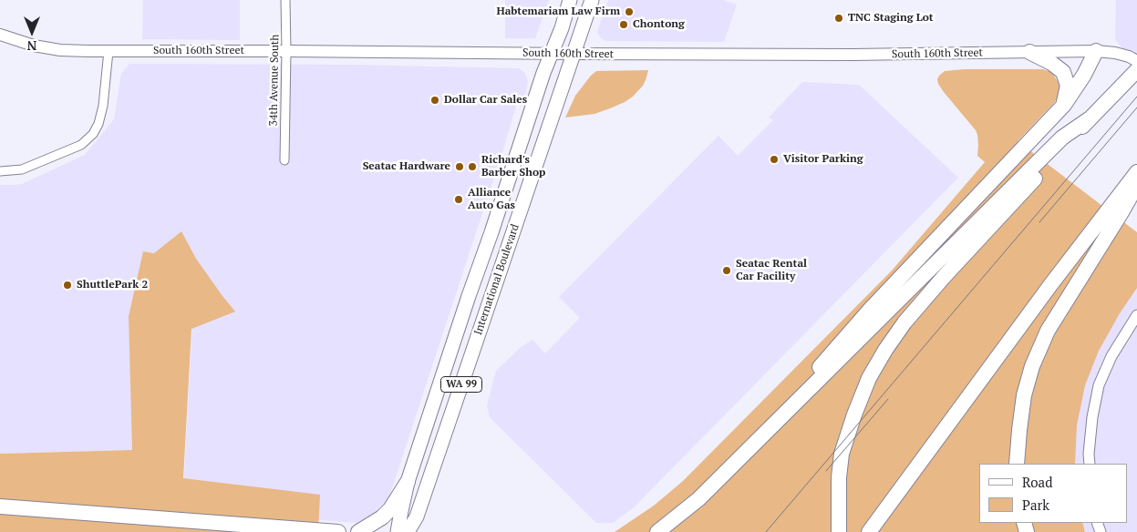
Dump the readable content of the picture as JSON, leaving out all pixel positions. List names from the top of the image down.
{
  "streets": {
    "main road": ["South 160th Street", "International Boulevard", "WA 99"],
    "street": ["34th Avenue South"]
  },
  "crossings": [
    ["South 160th Street", "34th Avenue South"],
    ["South 160th Street", "International Boulevard"]
  ],
  "places": [
    "Habtemariam Law Firm",
    "TNC Staging Lot",
    "Chontong",
    "Dollar Car Sales",
    "Visitor Parking",
    "Seatac Hardware",
    "Richard's Barber Shop",
    "Alliance Auto Gas",
    "Seatac Rental Car Facility",
    "ShuttlePark 2"
  ],
  "legend": ["Road", "Park"],
  "north": "bottom"
}
